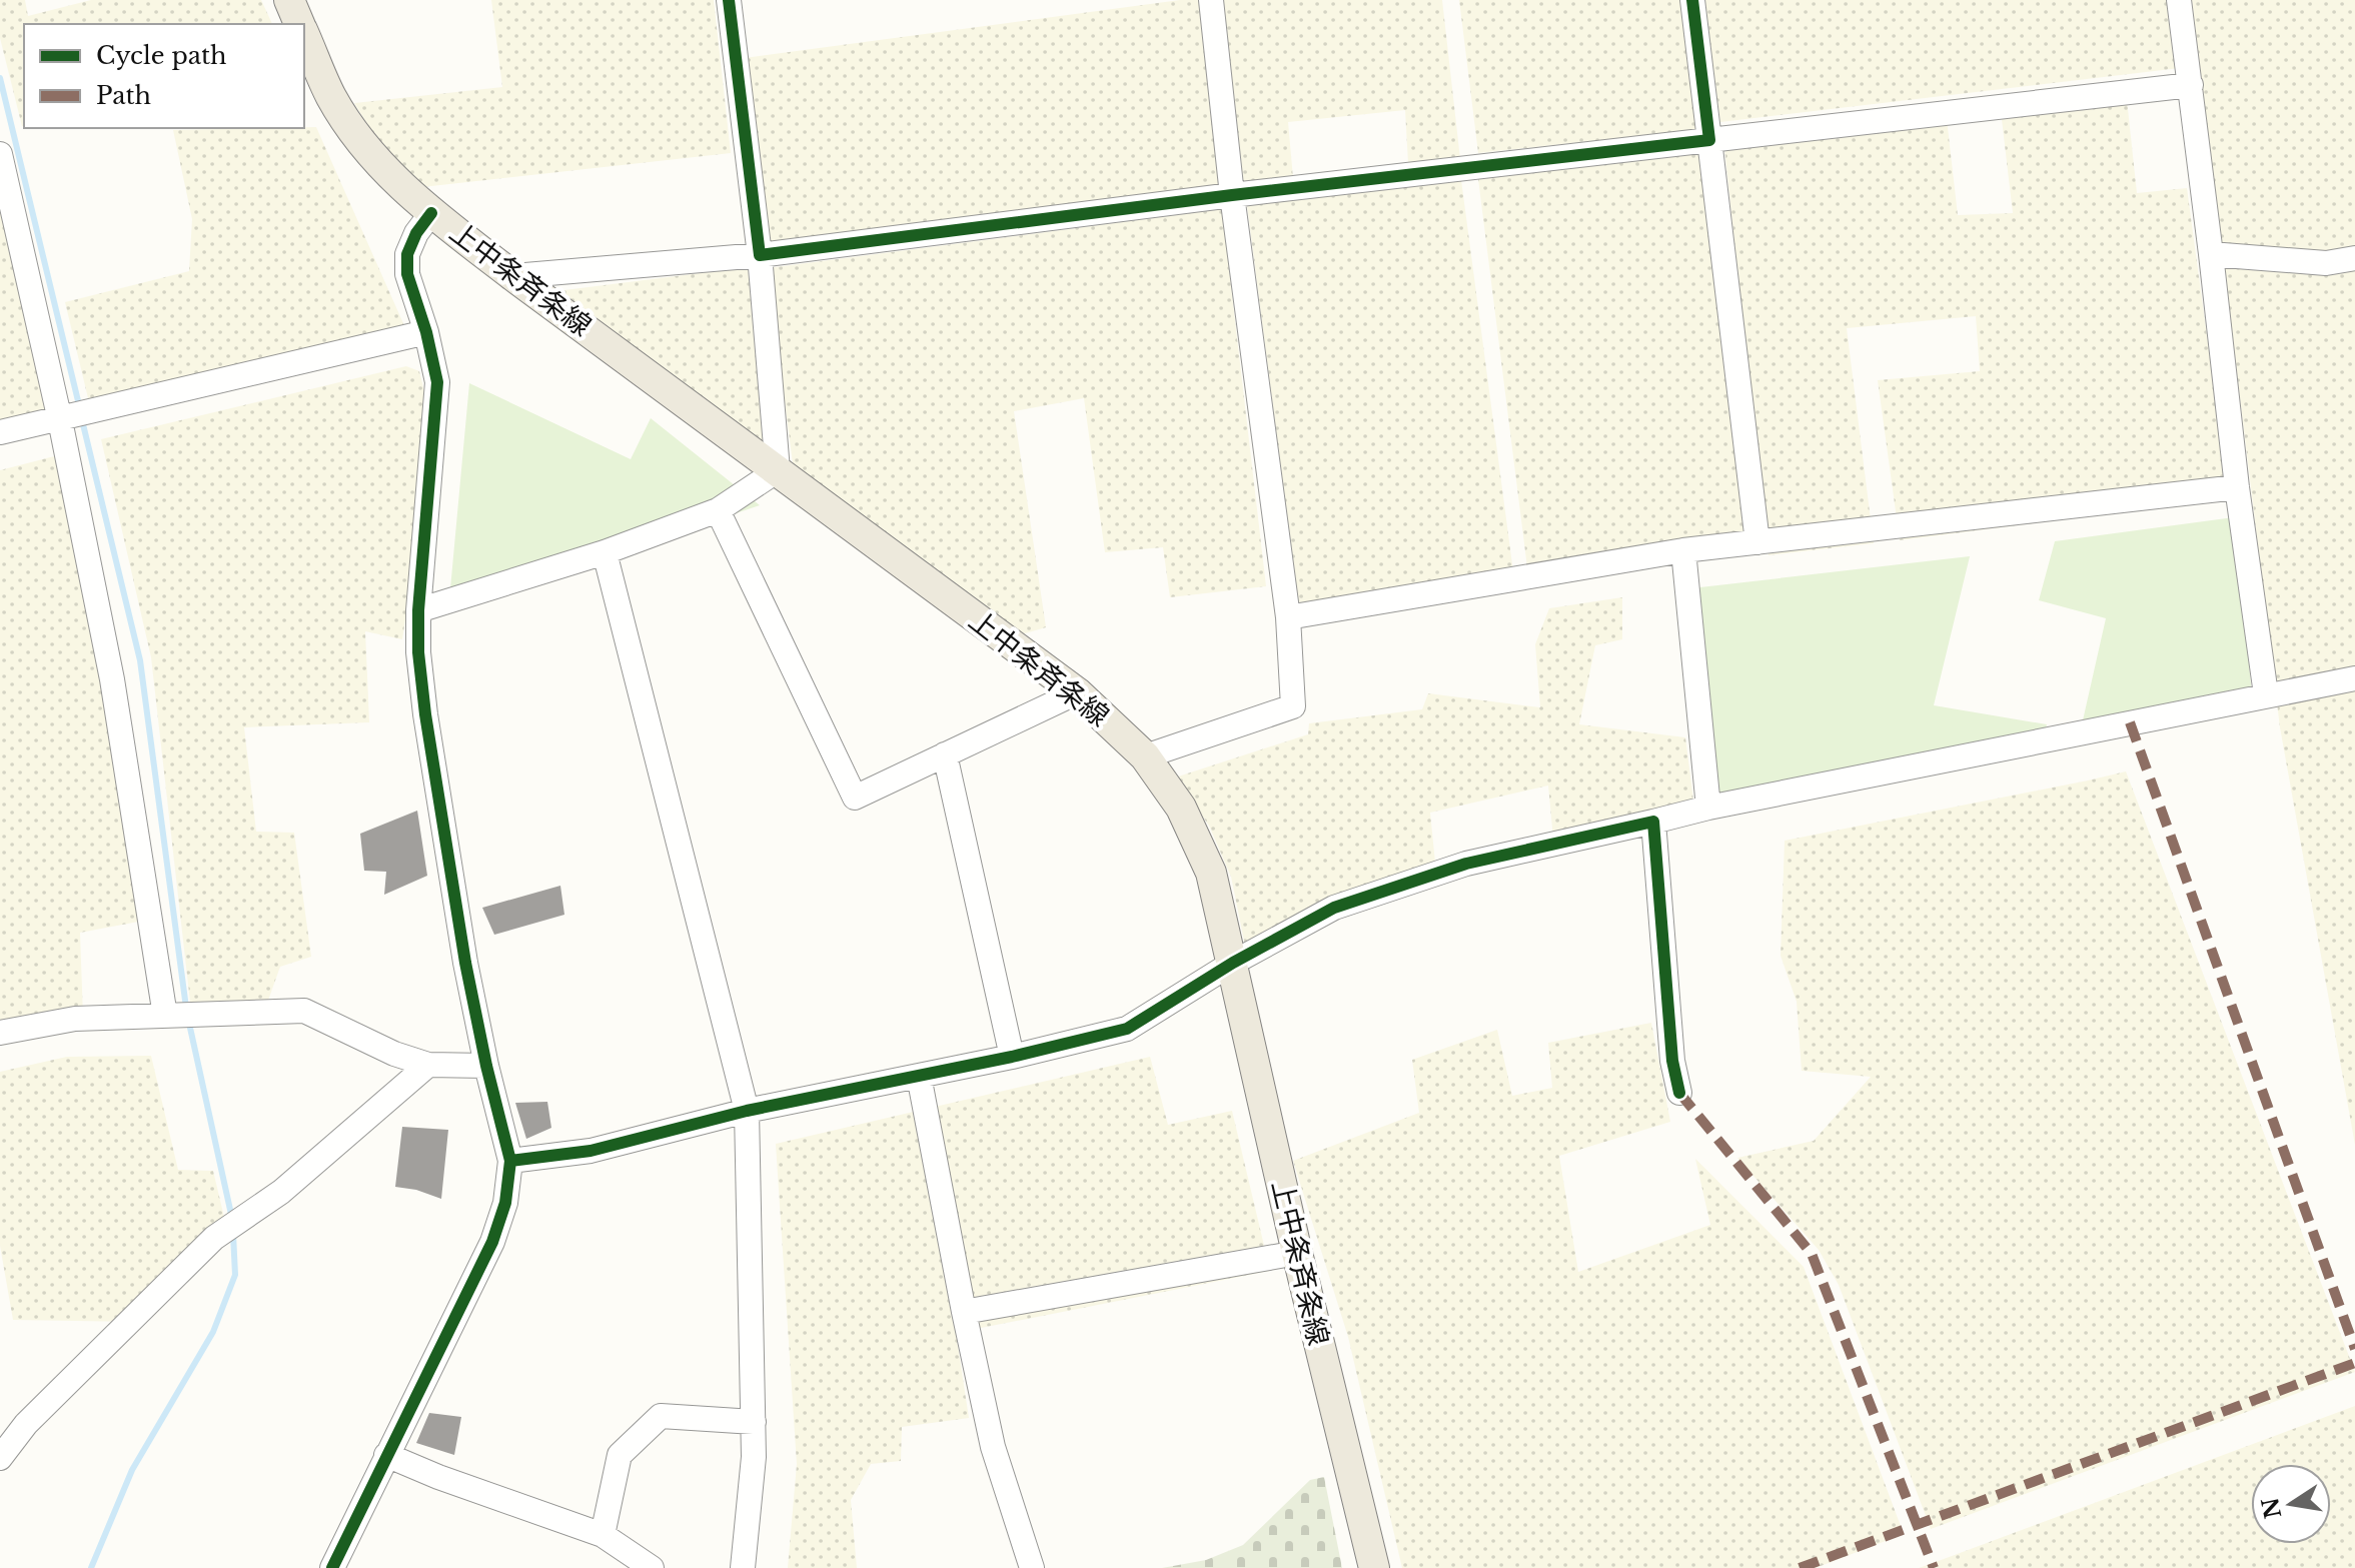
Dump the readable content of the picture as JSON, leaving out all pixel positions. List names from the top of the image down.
{
  "streets": {
    "main road": ["上中条斉条線"]
  },
  "legend": ["Cycle path", "Path"],
  "north": "left"
}
